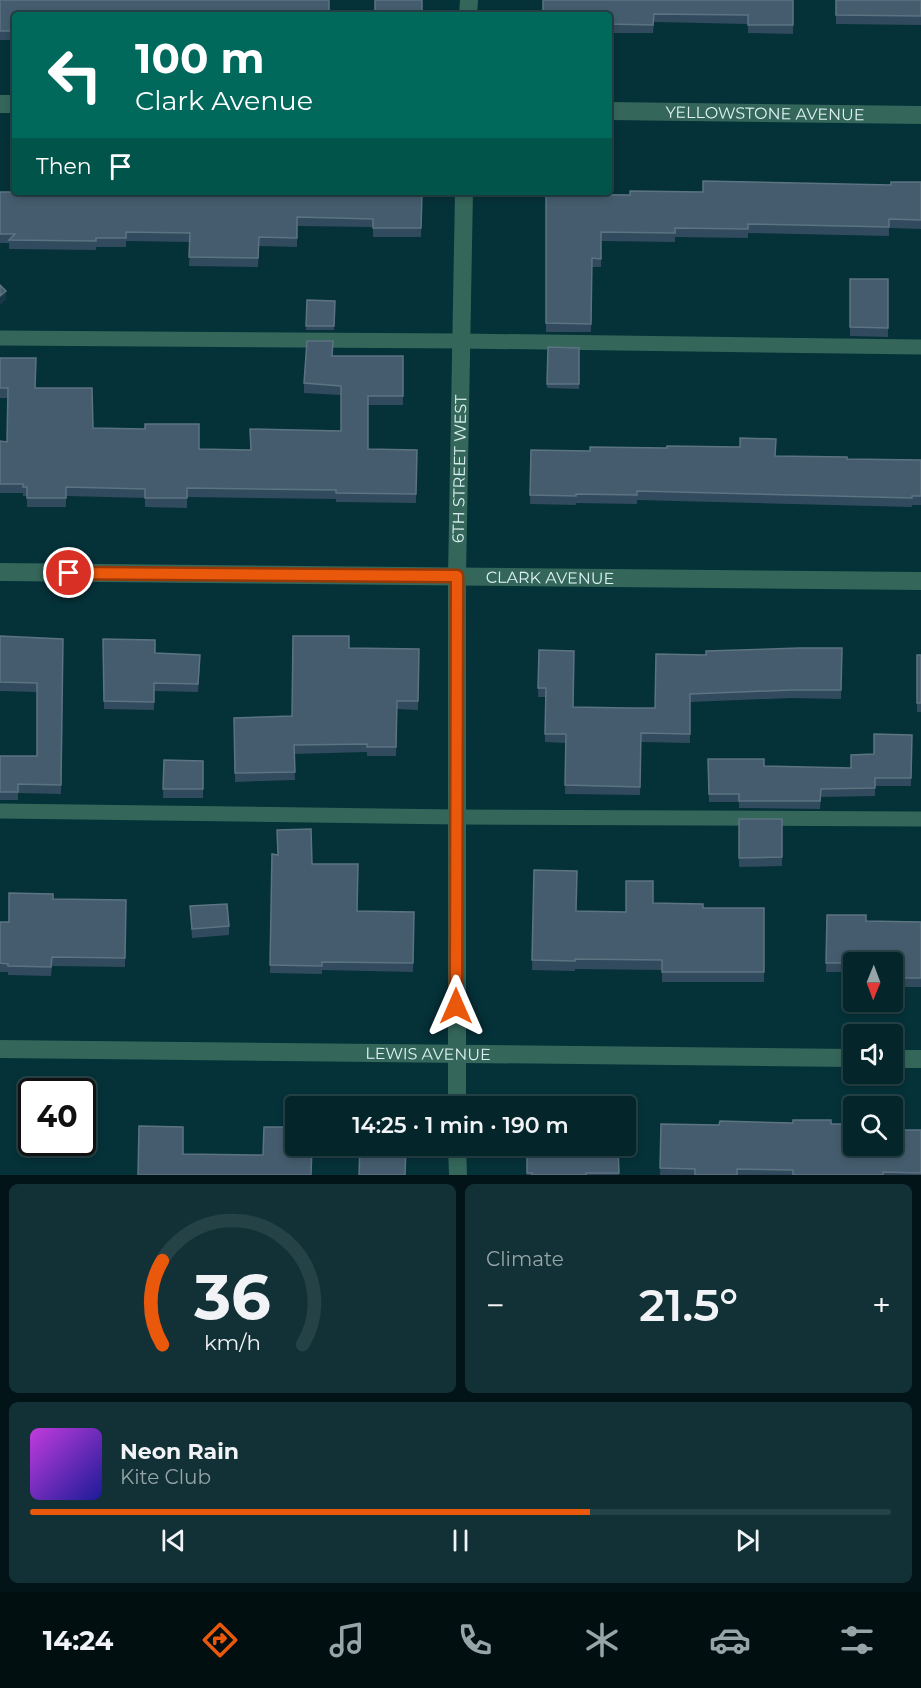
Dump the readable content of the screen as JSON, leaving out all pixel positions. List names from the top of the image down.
{
  "streets": {
    "street": [
      "YELLOWSTONE AVENUE",
      "6TH STREET WEST",
      "CLARK AVENUE",
      "LEWIS AVENUE"
    ]
  },
  "crossings": [
    ["6TH STREET WEST", "CLARK AVENUE"],
    ["6TH STREET WEST", "LEWIS AVENUE"]
  ],
  "north": "bottom",
  "page": {
    "turn": ["100 m", "Clark Avenue"],
    "then": "Then",
    "limit": "40",
    "trip": "14:25 · 1 min · 190 m",
    "tile": "Climate",
    "heat": ["−", "21.5°", "+"],
    "song": ["Neon Rain", "Kite Club"],
    "tabs": "14:24",
    "gauge": ["36", "km/h"]
  }
}
